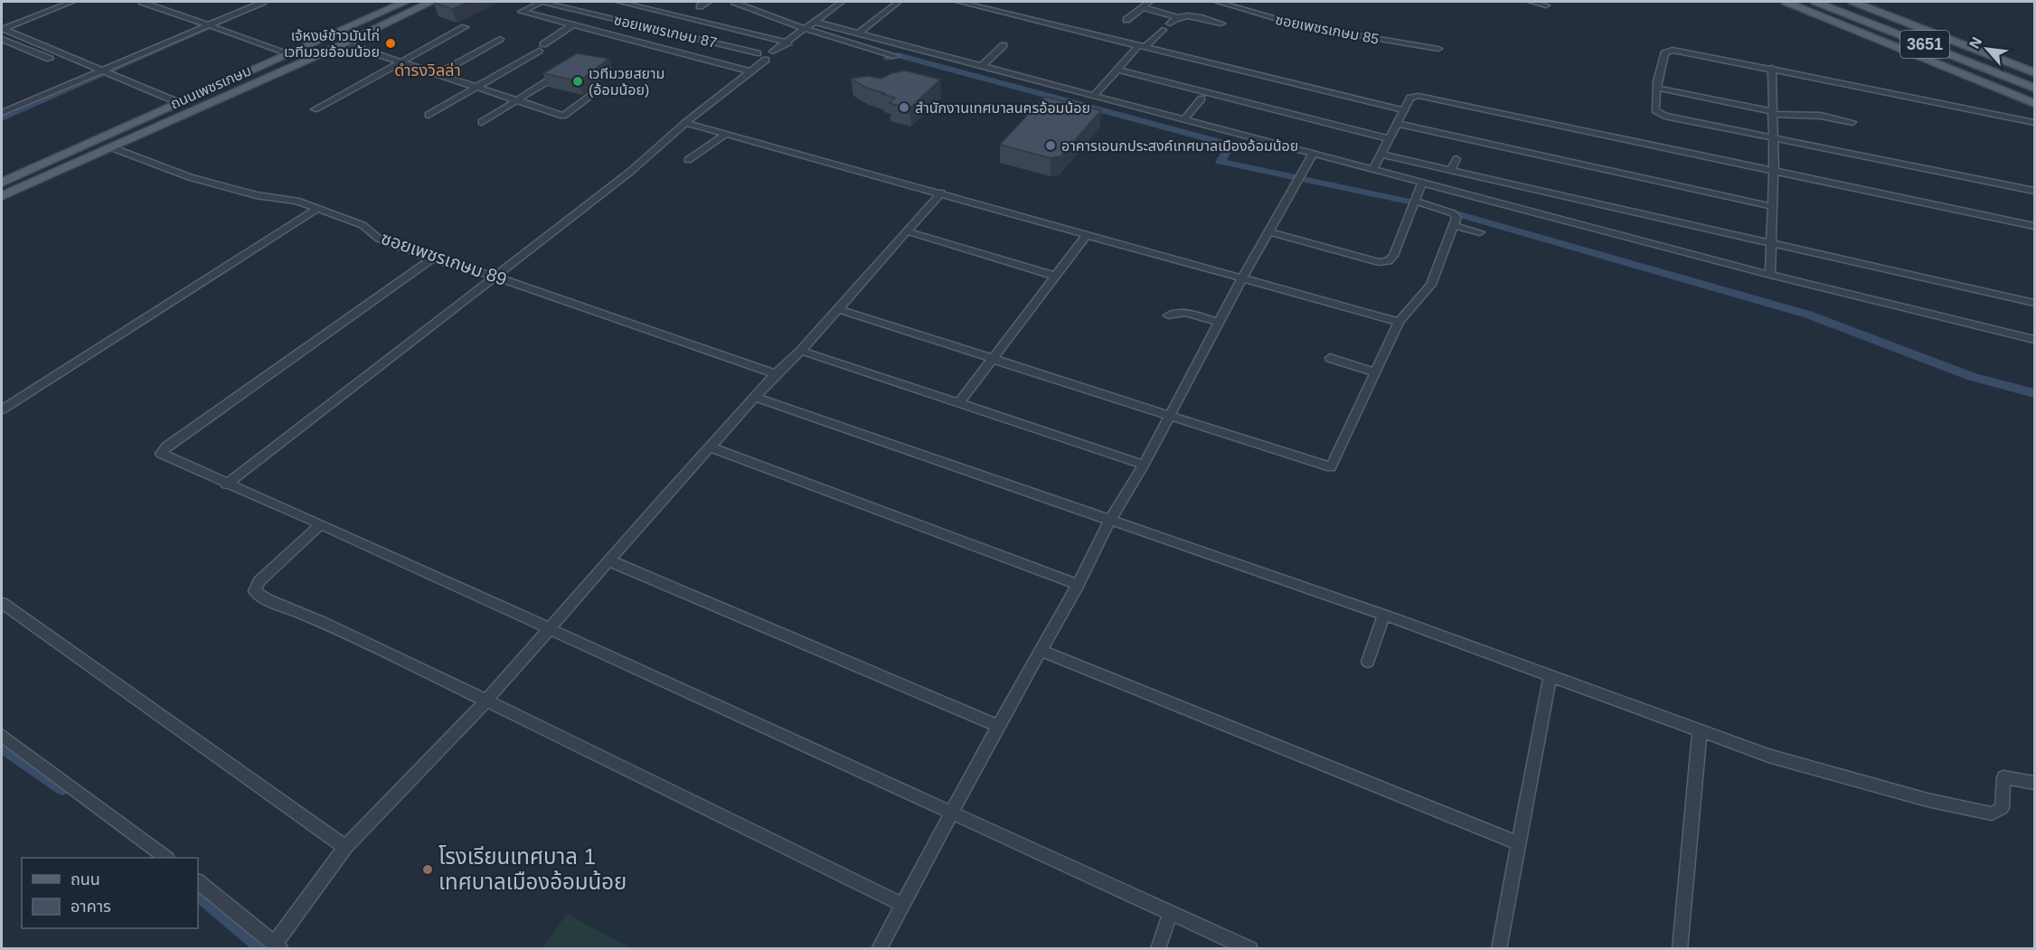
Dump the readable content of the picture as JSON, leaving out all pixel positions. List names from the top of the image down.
{
  "streets": {
    "main road": ["3651", "ถนนเพชรเกษม"],
    "street": ["ซอยเพชรเกษม 85", "ซอยเพชรเกษม 87", "ซอยเพชรเกษม 89"]
  },
  "crossings": [
    ["ถนนเพชรเกษม", "ซอยเพชรเกษม 89"]
  ],
  "districts": ["ดำรงวิลล่า"],
  "places": [
    "เจ้หงษ์ข้าวมันไก่ เวทีมวยอ้อมน้อย",
    "เวทีมวยสยาม (อ้อมน้อย)",
    "สำนักงานเทศบาลนครอ้อมน้อย",
    "อาคารเอนกประสงค์เทศบาลเมืองอ้อมน้อย",
    "โรงเรียนเทศบาล 1 เทศบาลเมืองอ้อมน้อย"
  ],
  "legend": ["ถนน", "อาคาร"],
  "north": "top left"
}
